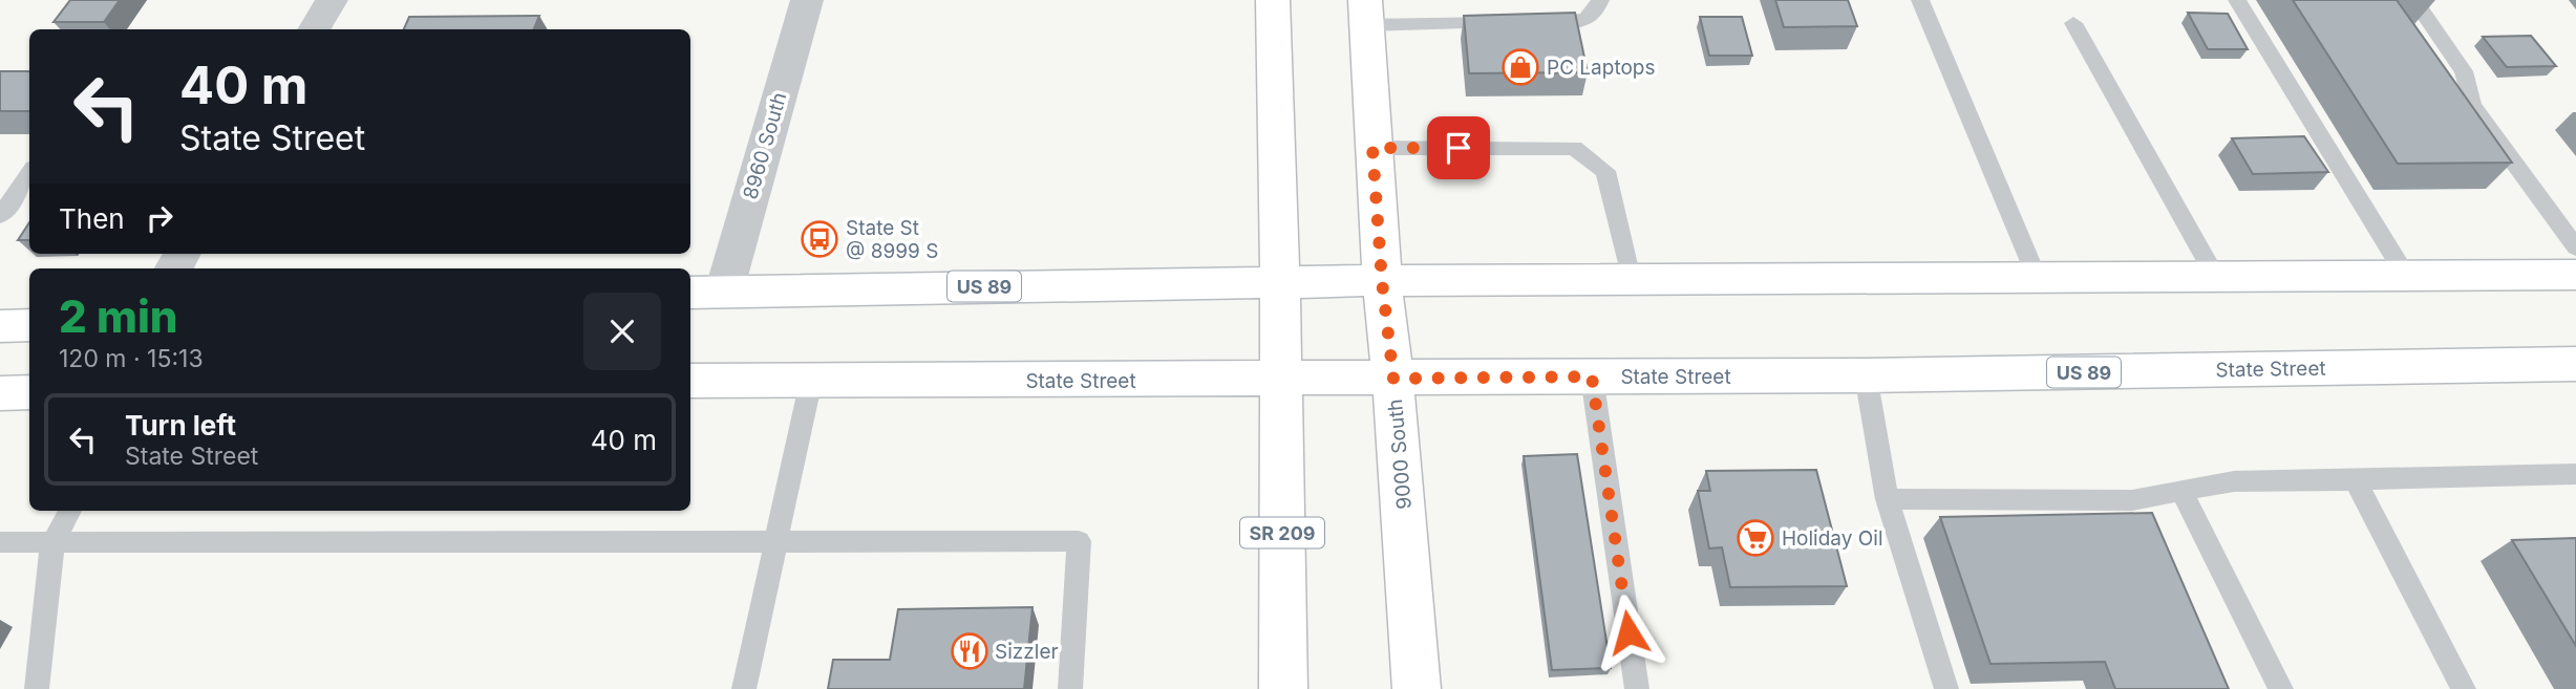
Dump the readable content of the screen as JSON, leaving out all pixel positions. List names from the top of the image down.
{
  "streets": {
    "main road": [
      "US 89",
      "State Street",
      "9000 South",
      "SR 209"
    ],
    "street": ["8960 South"]
  },
  "crossings": [
    ["8960 South", "US 89"],
    ["US 89", "9000 South"],
    ["US 89", "SR 209"],
    ["State Street", "9000 South"],
    ["State Street", "SR 209"]
  ],
  "places": {
    "shop": ["PC Laptops"],
    "bus stop": ["State St @ 8999 S"],
    "supermarket": ["Holiday Oil"],
    "restaurant": ["Sizzler"]
  },
  "page": {
    "turn": ["40 m", "State Street"],
    "then": "Then",
    "heading": ["2 min", "120 m · 15:13"],
    "list": [
      {
        "name": "Turn left",
        "note": "State Street",
        "value": "40 m"
      }
    ]
  }
}
